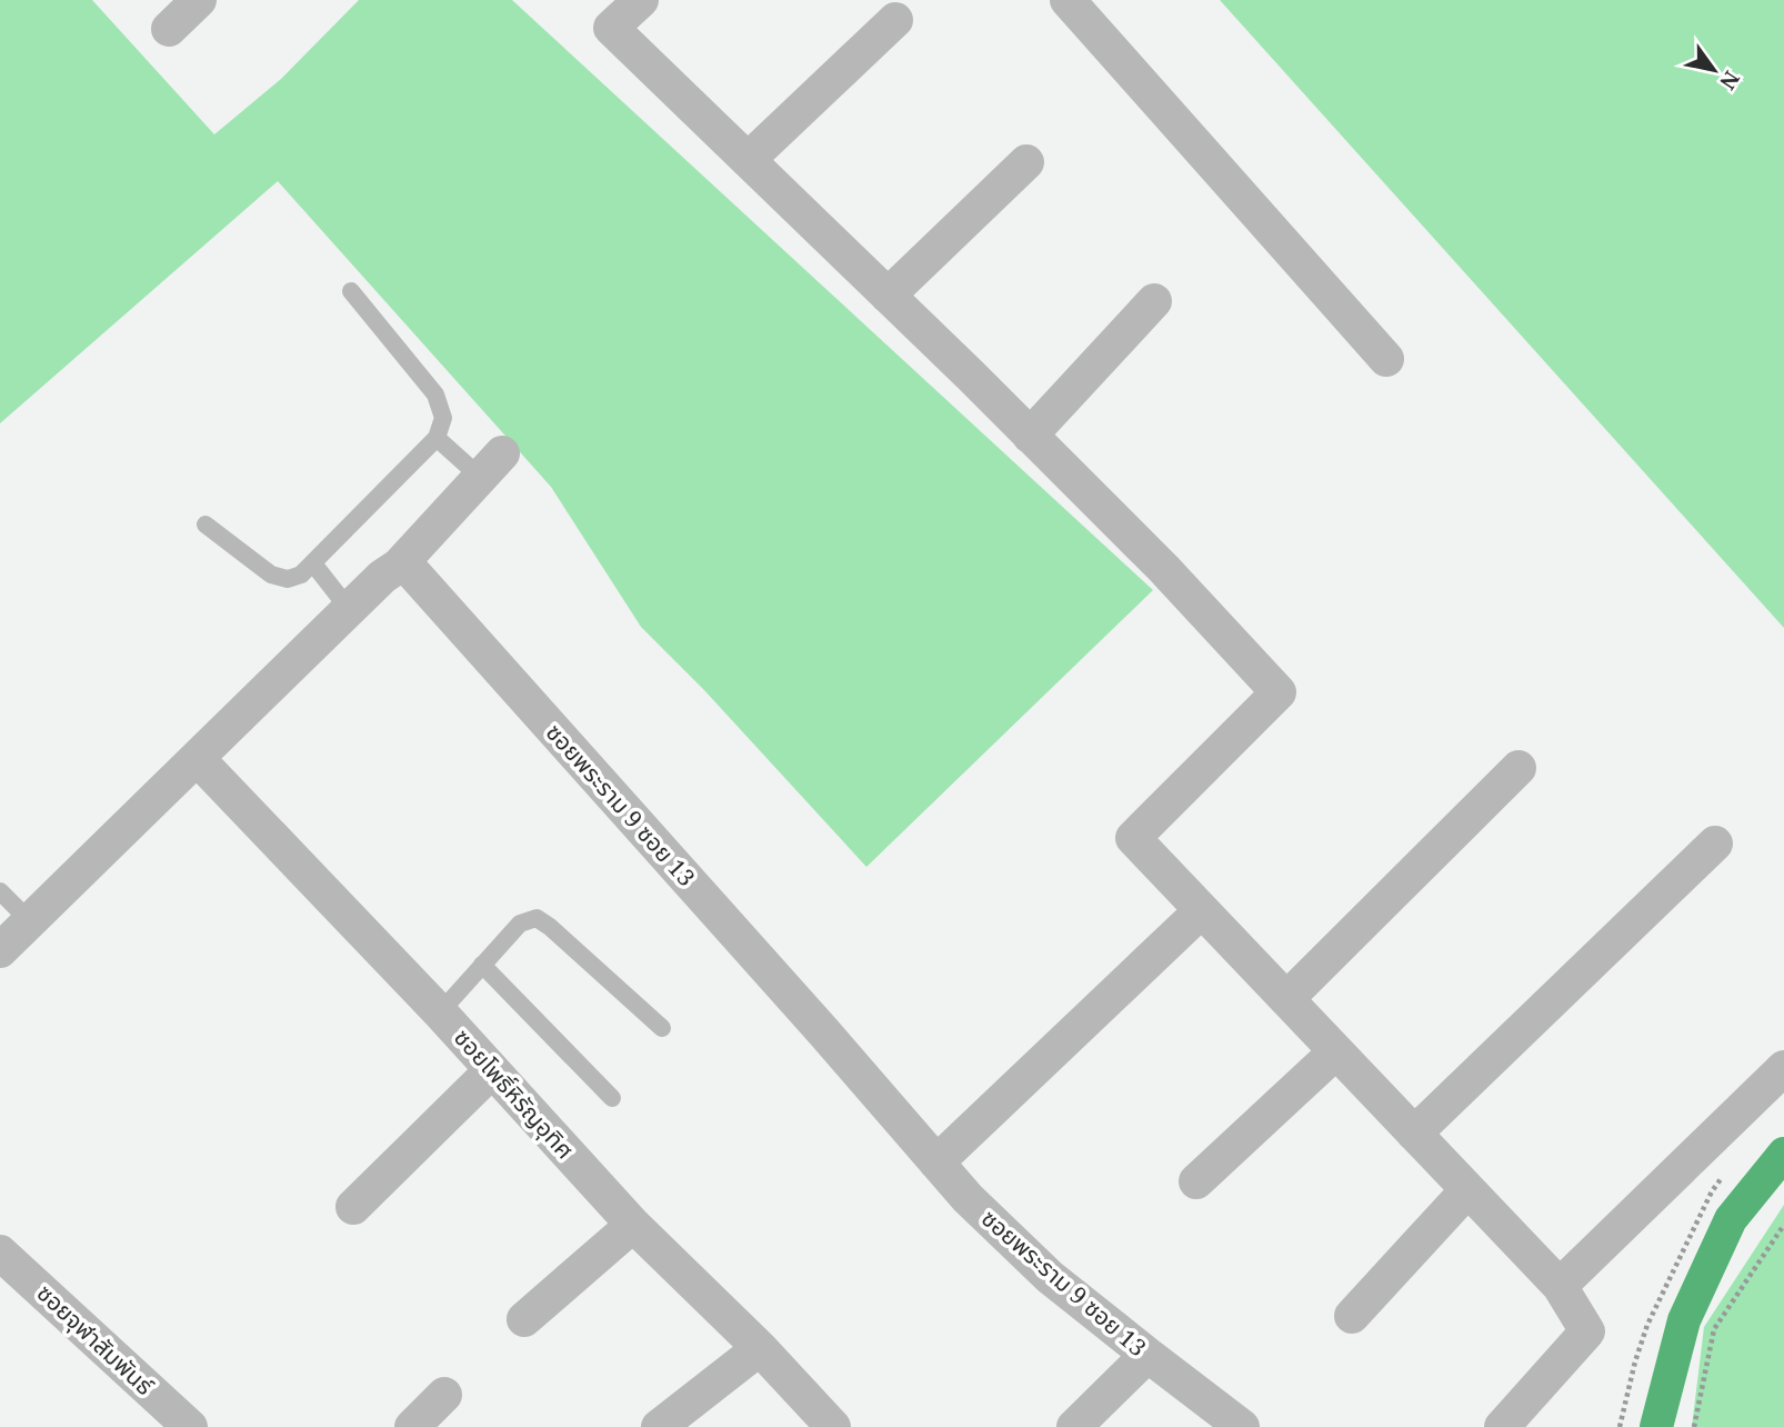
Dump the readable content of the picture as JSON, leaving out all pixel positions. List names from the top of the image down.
{
  "streets": {
    "street": ["ซอยพระราม 9 ซอย 13", "ซอยโพธิ์หิรัญอุทิศ", "ซอยจุฬาสัมพันธ์"]
  },
  "north": "bottom right"
}
